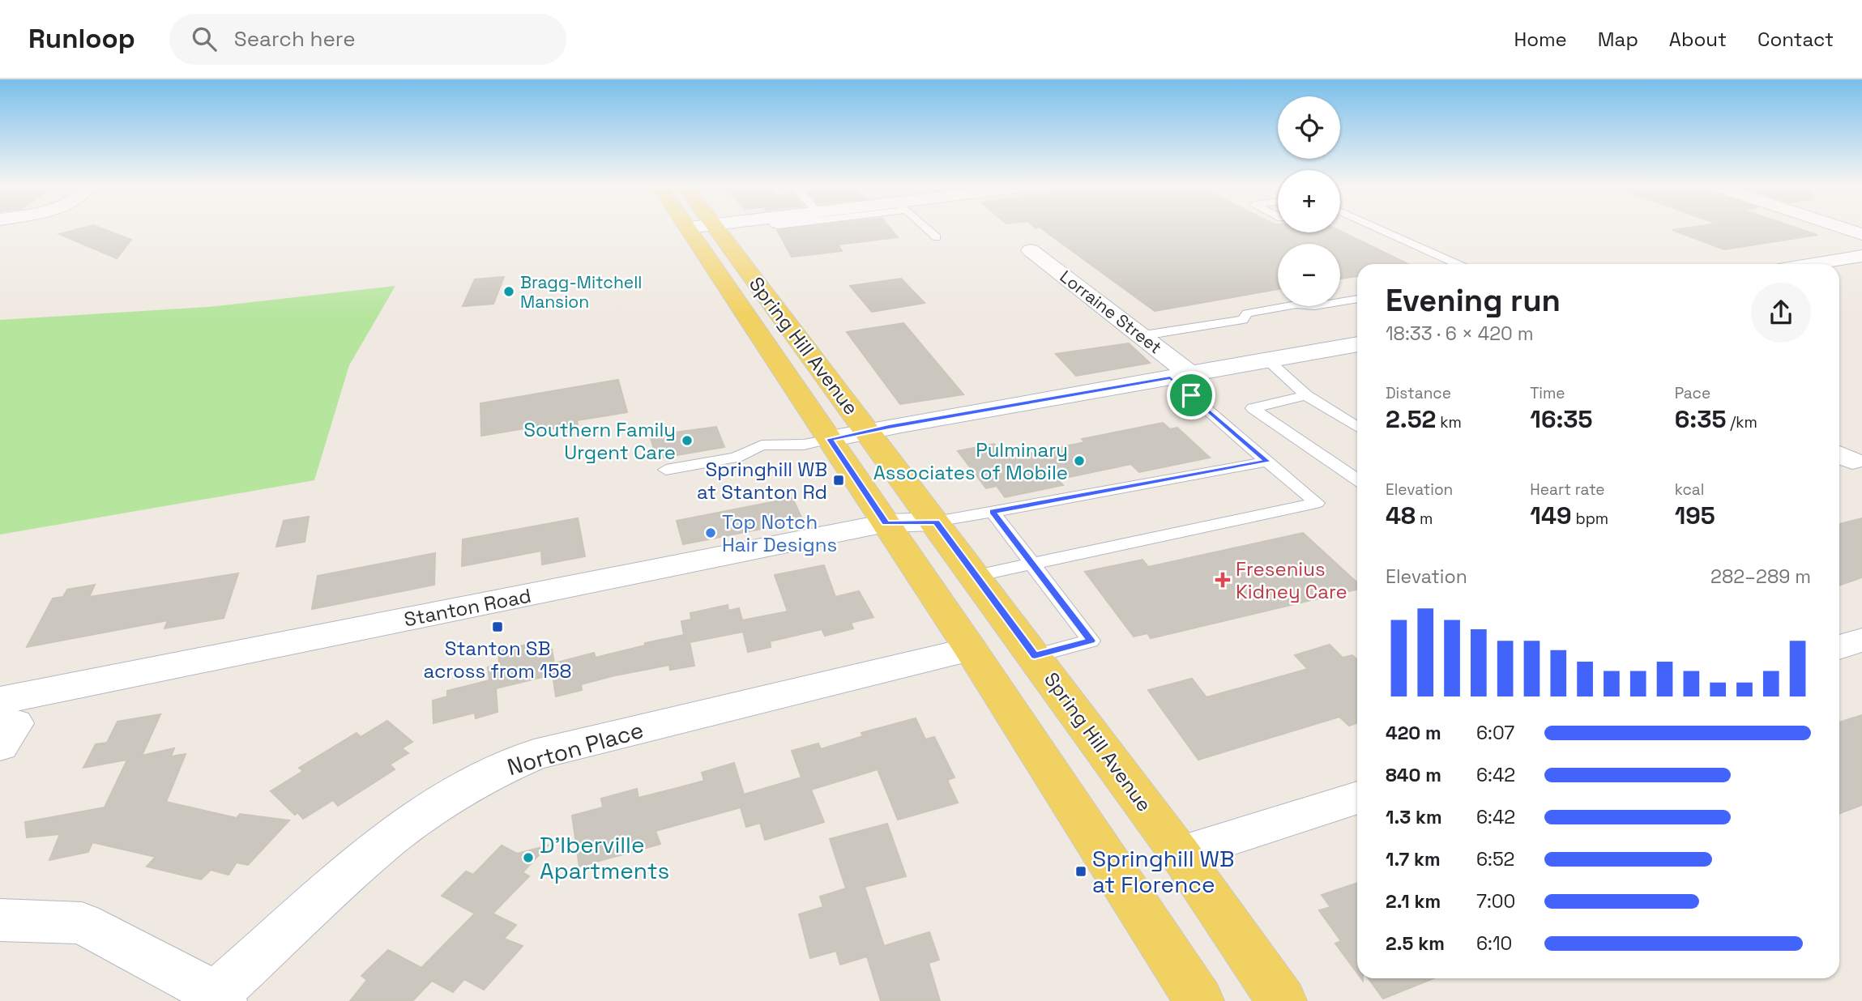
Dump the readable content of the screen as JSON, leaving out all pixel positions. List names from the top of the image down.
{
  "streets": {
    "main road": ["Spring Hill Avenue"],
    "street": ["Lorraine Street", "Stanton Road", "Norton Place"]
  },
  "crossings": [
    ["Spring Hill Avenue", "Stanton Road"],
    ["Spring Hill Avenue", "Norton Place"]
  ],
  "places": {
    "other": [
      "Bragg-Mitchell Mansion",
      "Southern Family Urgent Care",
      "Pulminary Associates of Mobile",
      "Top Notch Hair Designs",
      "D'Iberville Apartments"
    ],
    "transit": ["Springhill WB at Stanton Rd", "Stanton SB across from 158", "Springhill WB at Florence"],
    "health": ["Fresenius Kidney Care"]
  },
  "page": {
    "header": "Runloop",
    "search": "Search here",
    "nav": [
      "Home",
      "Map",
      "About",
      "Contact"
    ],
    "map_buttons": ["+", "−"],
    "heading": ["Evening run", "18:33 · 6 × 420 m"],
    "stats": [
      ["Distance", "2.52 km"],
      ["Time", "16:35"],
      ["Pace", "6:35 /km"],
      ["Elevation", "48 m"],
      ["Heart rate", "149 bpm"],
      ["kcal", "195"]
    ],
    "chart": ["Elevation", "282–289 m"],
    "list": [
      {
        "name": "420 m",
        "note": "6:07"
      },
      {
        "name": "840 m",
        "note": "6:42"
      },
      {
        "name": "1.3 km",
        "note": "6:42"
      },
      {
        "name": "1.7 km",
        "note": "6:52"
      },
      {
        "name": "2.1 km",
        "note": "7:00"
      },
      {
        "name": "2.5 km",
        "note": "6:10"
      }
    ]
  }
}
